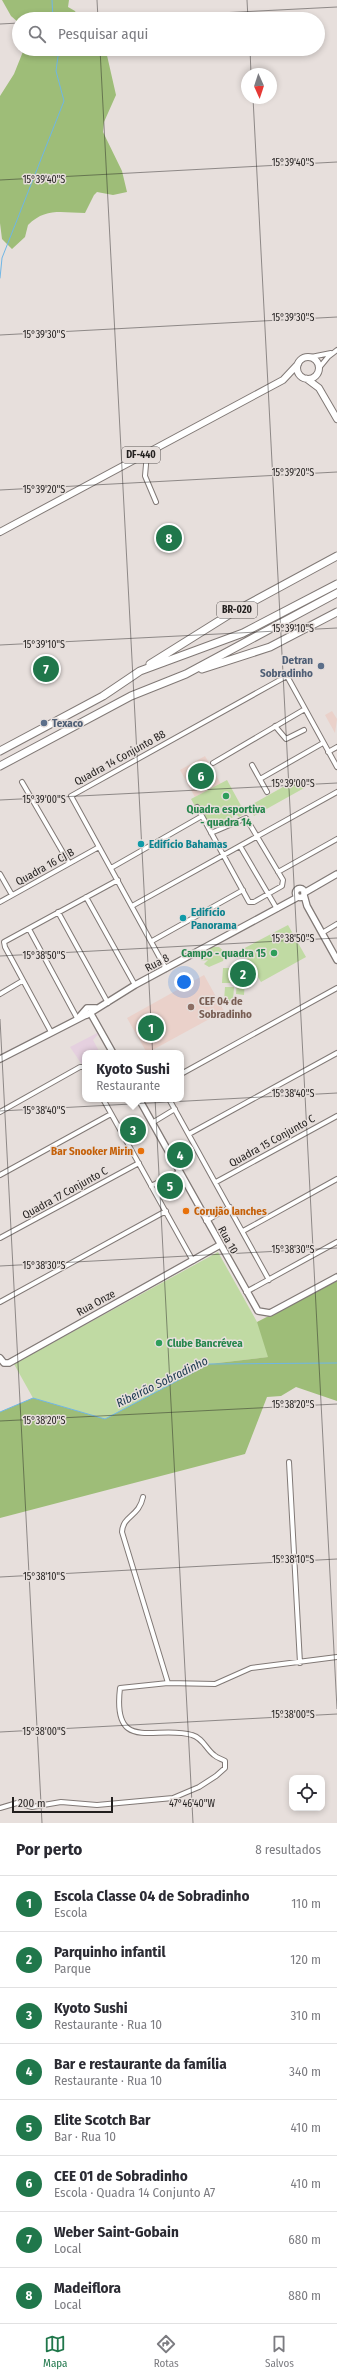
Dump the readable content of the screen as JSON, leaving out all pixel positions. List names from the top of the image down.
{
  "streets": {
    "highway": ["BR-020"],
    "main road": ["DF-440"],
    "street": [
      "Quadra 14 Conjunto B8",
      "Quadra 16 CJ B",
      "Rua 8",
      "Quadra 15 Conjunto C",
      "Quadra 17 Conjunto C",
      "Rua 10",
      "Rua Onze"
    ]
  },
  "crossings": [
    ["Quadra 14 Conjunto B8", "Quadra 16 CJ B"],
    ["Rua 10", "Rua Onze"]
  ],
  "water": ["Ribeirão Sobradinho"],
  "places": [
    "Detran Sobradinho",
    "Texaco",
    "Quadra esportiva - quadra 14",
    "Edifício Bahamas",
    "Edifício Panorama",
    "Campo - quadra 15",
    "CEF 04 de Sobradinho",
    "Bar Snooker Mirin",
    "Corujão lanches",
    "Clube Bancrévea"
  ],
  "scale_bar": "200 m",
  "north": "bottom",
  "page": {
    "search": "Pesquisar aqui",
    "pins": [
      "8",
      "7",
      "6",
      "2",
      "1",
      "3",
      "4",
      "5"
    ],
    "popup": ["Kyoto Sushi", "Restaurante"],
    "scale": "200 m",
    "heading": ["Por perto", "8 resultados"],
    "list": [
      {
        "mark": "1",
        "name": "Escola Classe 04 de Sobradinho",
        "note": "Escola",
        "value": "110 m"
      },
      {
        "mark": "2",
        "name": "Parquinho infantil",
        "note": "Parque",
        "value": "120 m"
      },
      {
        "mark": "3",
        "name": "Kyoto Sushi",
        "note": "Restaurante · Rua 10",
        "value": "310 m"
      },
      {
        "mark": "4",
        "name": "Bar e restaurante da família",
        "note": "Restaurante · Rua 10",
        "value": "340 m"
      },
      {
        "mark": "5",
        "name": "Elite Scotch Bar",
        "note": "Bar · Rua 10",
        "value": "410 m"
      },
      {
        "mark": "6",
        "name": "CEE 01 de Sobradinho",
        "note": "Escola · Quadra 14 Conjunto A7",
        "value": "410 m"
      },
      {
        "mark": "7",
        "name": "Weber Saint-Gobain",
        "note": "Local",
        "value": "680 m"
      },
      {
        "mark": "8",
        "name": "Madeiflora",
        "note": "Local",
        "value": "880 m"
      }
    ],
    "nav": ["Mapa", "Rotas", "Salvos"]
  },
  "coordinates": [
    "15°39'40\"S",
    "15°39'30\"S",
    "15°39'20\"S",
    "15°39'10\"S",
    "15°39'00\"S",
    "15°38'50\"S",
    "15°38'40\"S",
    "15°38'30\"S",
    "15°38'20\"S",
    "15°38'10\"S",
    "15°38'00\"S",
    "47°46'40\"W"
  ]
}
